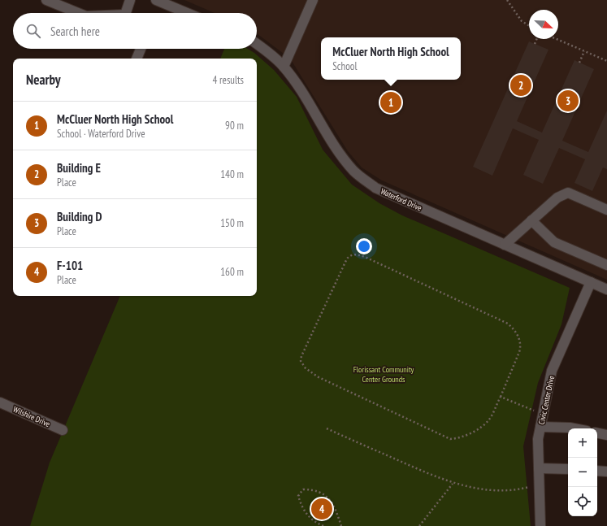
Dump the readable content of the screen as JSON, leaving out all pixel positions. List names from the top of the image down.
{
  "streets": {
    "street": ["Waterford Drive", "Civic Center Drive", "Wilshire Drive"]
  },
  "crossings": [
    ["Waterford Drive", "Civic Center Drive"]
  ],
  "parks": ["Florissant Community Center Grounds"],
  "north": "bottom right",
  "page": {
    "search": "Search here",
    "popup": ["McCluer North High School", "School"],
    "heading": ["Nearby", "4 results"],
    "pins": [
      "2",
      "3",
      "1",
      "4"
    ],
    "list": [
      {
        "mark": "1",
        "name": "McCluer North High School",
        "note": "School · Waterford Drive",
        "value": "90 m"
      },
      {
        "mark": "2",
        "name": "Building E",
        "note": "Place",
        "value": "140 m"
      },
      {
        "mark": "3",
        "name": "Building D",
        "note": "Place",
        "value": "150 m"
      },
      {
        "mark": "4",
        "name": "F-101",
        "note": "Place",
        "value": "160 m"
      }
    ],
    "map_buttons": ["+", "−"]
  }
}
